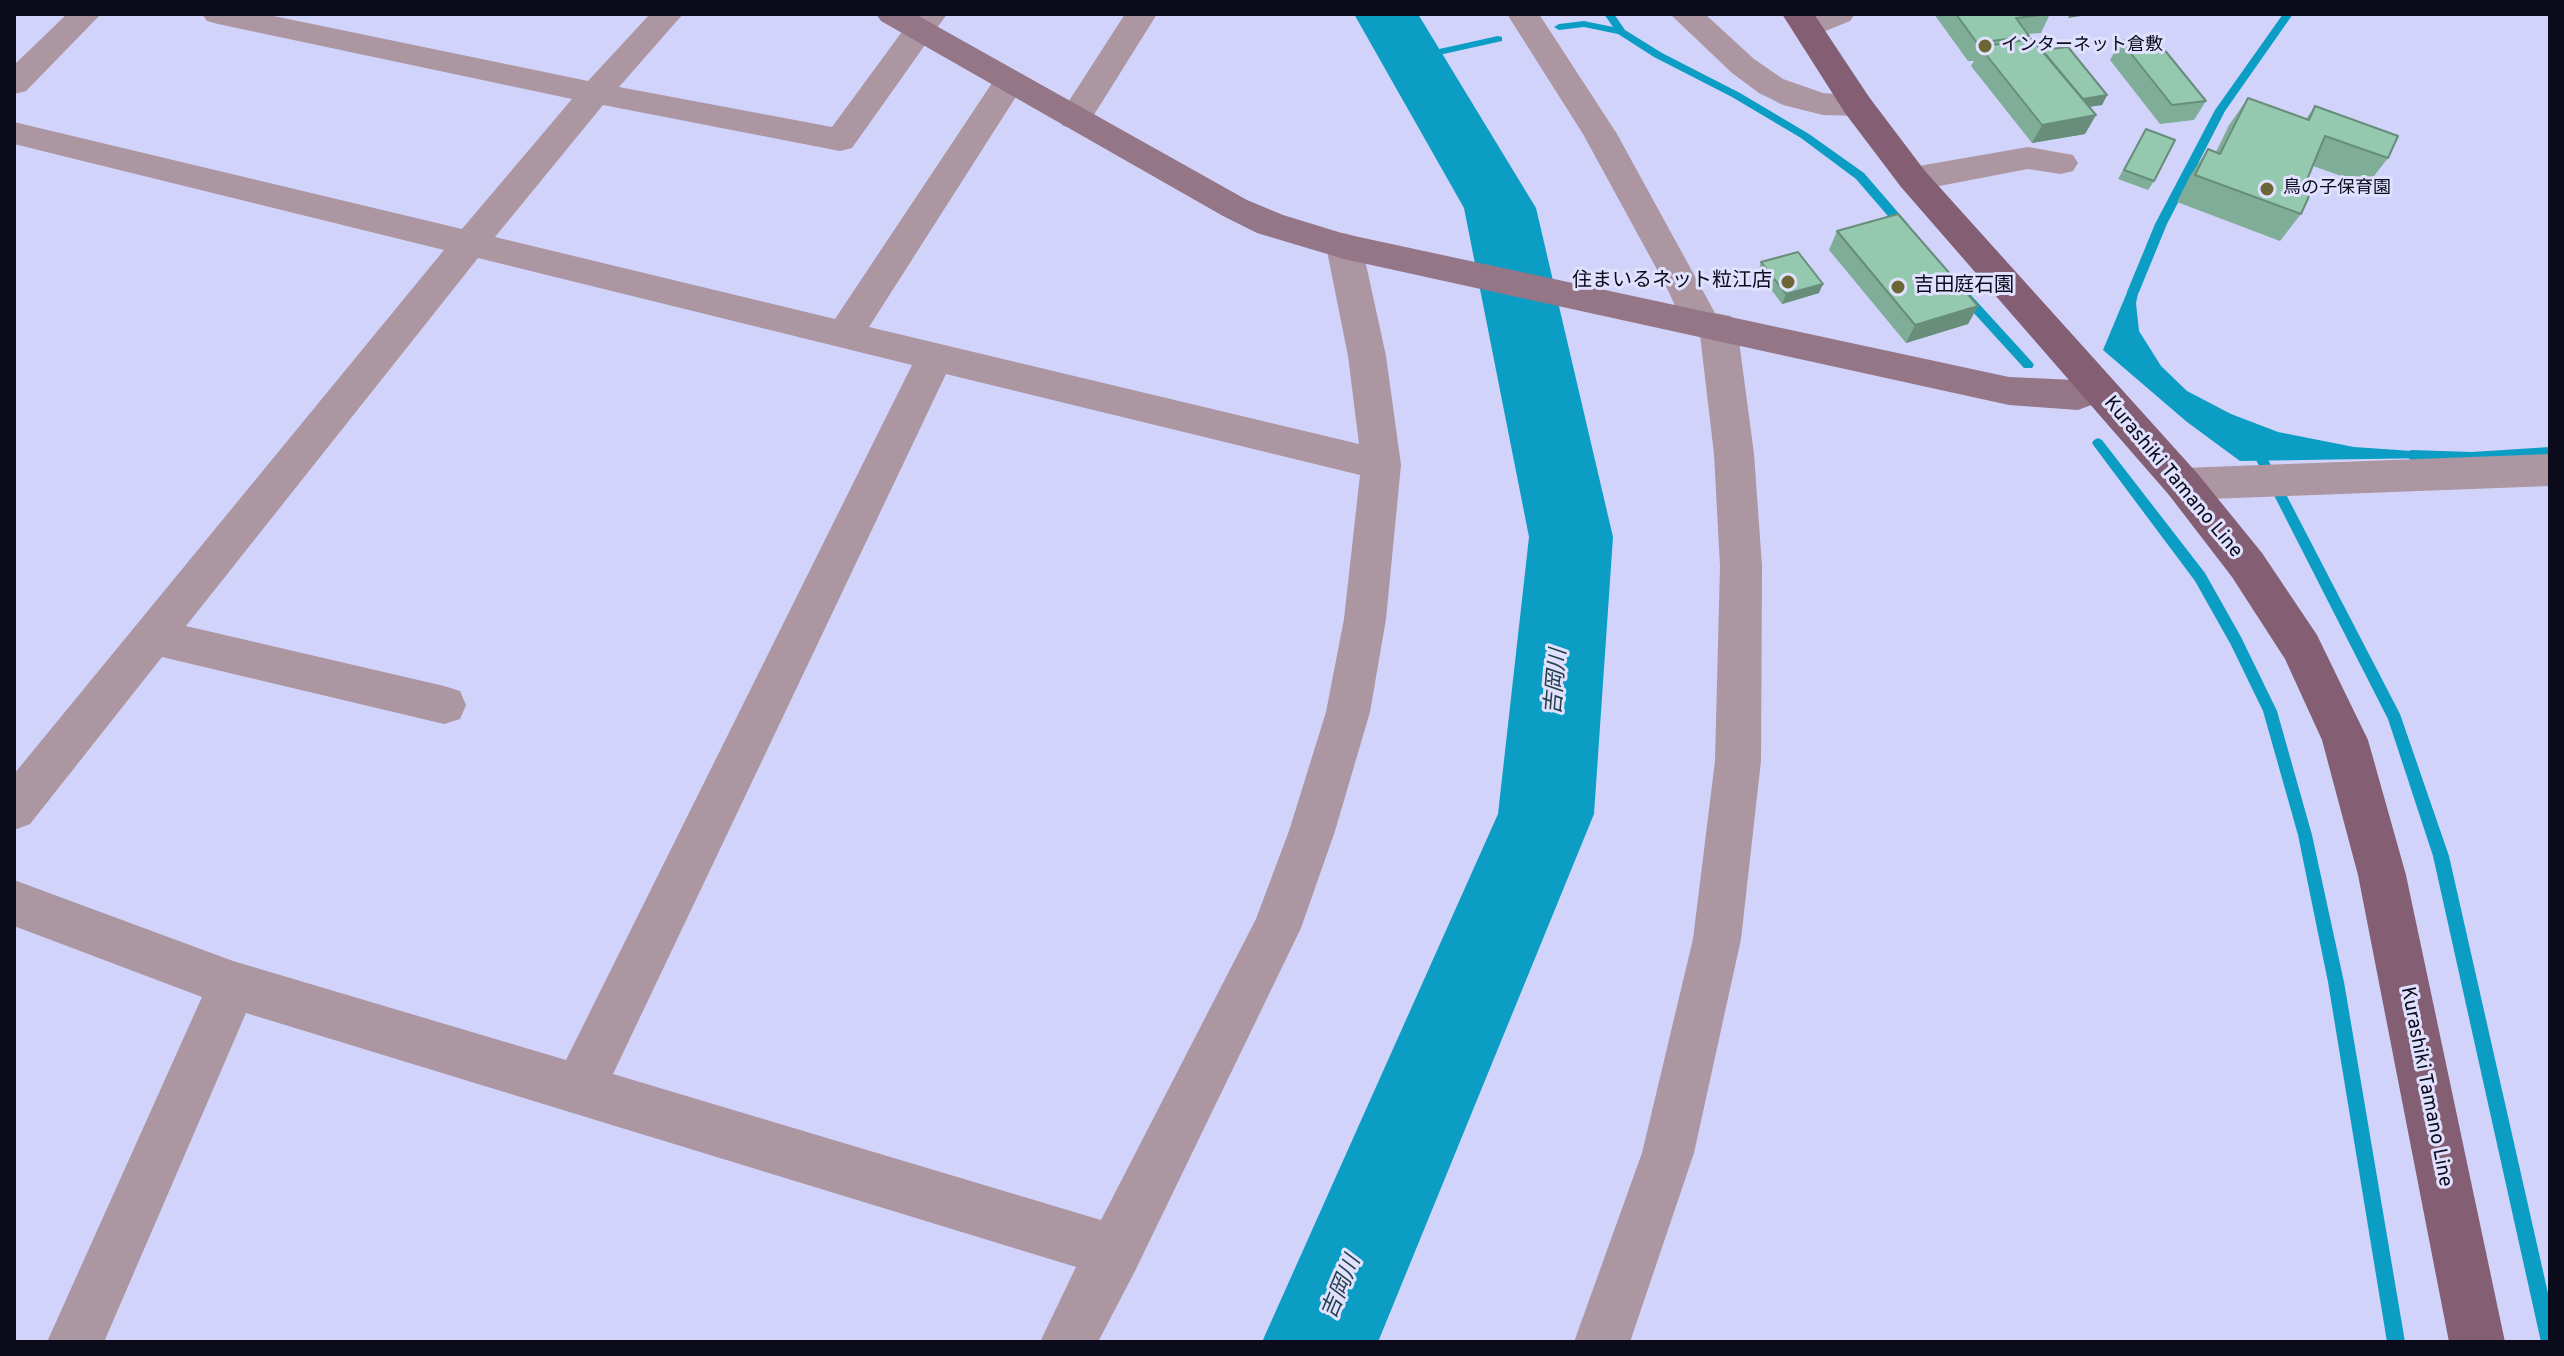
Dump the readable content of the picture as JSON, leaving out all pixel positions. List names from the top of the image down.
{
  "streets": {
    "main road": ["Kurashiki Tamano Line"]
  },
  "water": ["吉岡川"],
  "places": [
    "インターネット倉敷",
    "鳥の子保育園",
    "住まいるネット粒江店",
    "吉田庭石園"
  ]
}
